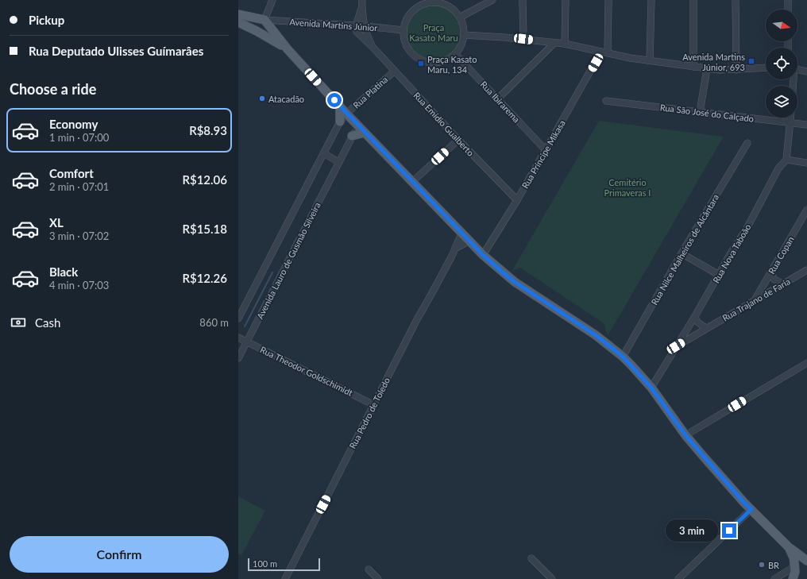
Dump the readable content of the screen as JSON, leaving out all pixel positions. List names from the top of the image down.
{
  "streets": {
    "street": [
      "Avenida Martins Júnior",
      "Rua Platina",
      "Rua Ibirarema",
      "Rua São José do Calçado",
      "Rua Emídio Gualberto",
      "Rua Príncipe Mikasa",
      "Rua Nilce Malheiros de Alcântara",
      "Rua Nova Taboão",
      "Rua Copan",
      "Avenida Lauro de Gusmão Silveira",
      "Rua Trajano de Faria",
      "Rua Theodor Goldschimidt",
      "Rua Pedro de Toledo"
    ]
  },
  "crossings": [
    ["Avenida Martins Júnior", "Rua Ibirarema"],
    ["Avenida Martins Júnior", "Rua Emídio Gualberto"],
    ["Rua Platina", "Rua Emídio Gualberto"],
    ["Rua Platina", "Avenida Lauro de Gusmão Silveira"],
    ["Rua Ibirarema", "Rua Príncipe Mikasa"],
    ["Rua Emídio Gualberto", "Rua Príncipe Mikasa"],
    ["Rua Nova Taboão", "Rua Trajano de Faria"],
    ["Rua Copan", "Rua Trajano de Faria"],
    ["Avenida Lauro de Gusmão Silveira", "Rua Theodor Goldschimidt"],
    ["Rua Theodor Goldschimidt", "Rua Pedro de Toledo"]
  ],
  "parks": ["Praça Kasato Maru", "Cemitério Primaveras I"],
  "places": {
    "transit": ["Avenida Martins Júnior, 693", "Praça Kasato Maru, 134"],
    "other": ["Atacadão", "BR"]
  },
  "scale_bar": "100 m",
  "north": "right",
  "page": {
    "banner": ["Pickup", "Rua Deputado Ulisses Guímarâes"],
    "heading": "Choose a ride",
    "list": [
      {
        "name": "Economy",
        "note": "1 min · 07:00",
        "value": "R$8.93"
      },
      {
        "name": "Comfort",
        "note": "2 min · 07:01",
        "value": "R$12.06"
      },
      {
        "name": "XL",
        "note": "3 min · 07:02",
        "value": "R$15.18"
      },
      {
        "name": "Black",
        "note": "4 min · 07:03",
        "value": "R$12.26"
      }
    ],
    "pay": ["Cash", "860 m"],
    "bubble": "3 min",
    "buttons": "Confirm",
    "scale": "100 m"
  }
}
